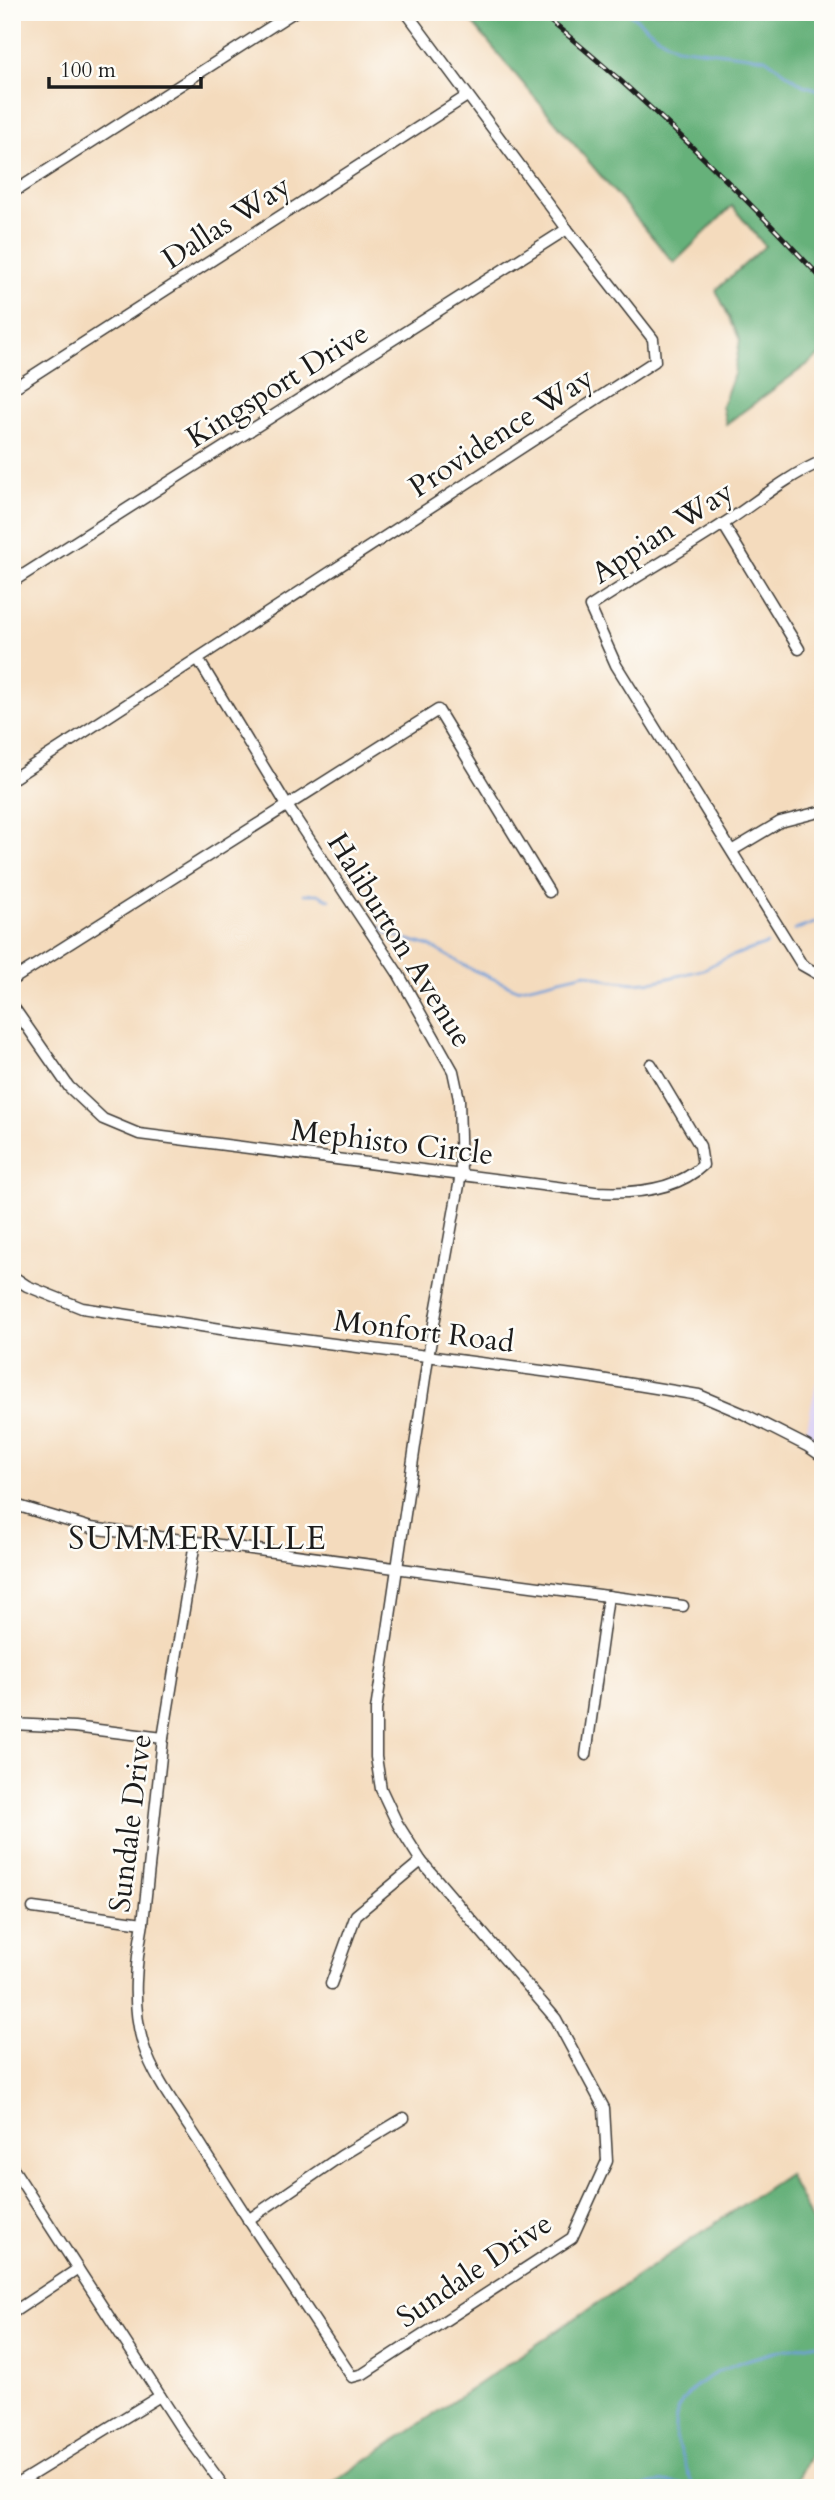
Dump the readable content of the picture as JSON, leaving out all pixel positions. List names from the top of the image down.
{
  "streets": {
    "street": [
      "Dallas Way",
      "Kingsport Drive",
      "Providence Way",
      "Appian Way",
      "Haliburton Avenue",
      "Mephisto Circle",
      "Monfort Road",
      "Sundale Drive"
    ]
  },
  "crossings": [
    ["Dallas Way", "Providence Way"],
    ["Kingsport Drive", "Providence Way"],
    ["Providence Way", "Haliburton Avenue"],
    ["Haliburton Avenue", "Mephisto Circle"],
    ["Haliburton Avenue", "Monfort Road"],
    ["Haliburton Avenue", "Sundale Drive"],
    ["Monfort Road", "Sundale Drive"]
  ],
  "districts": ["SUMMERVILLE"],
  "scale_bar": "100 m"
}
